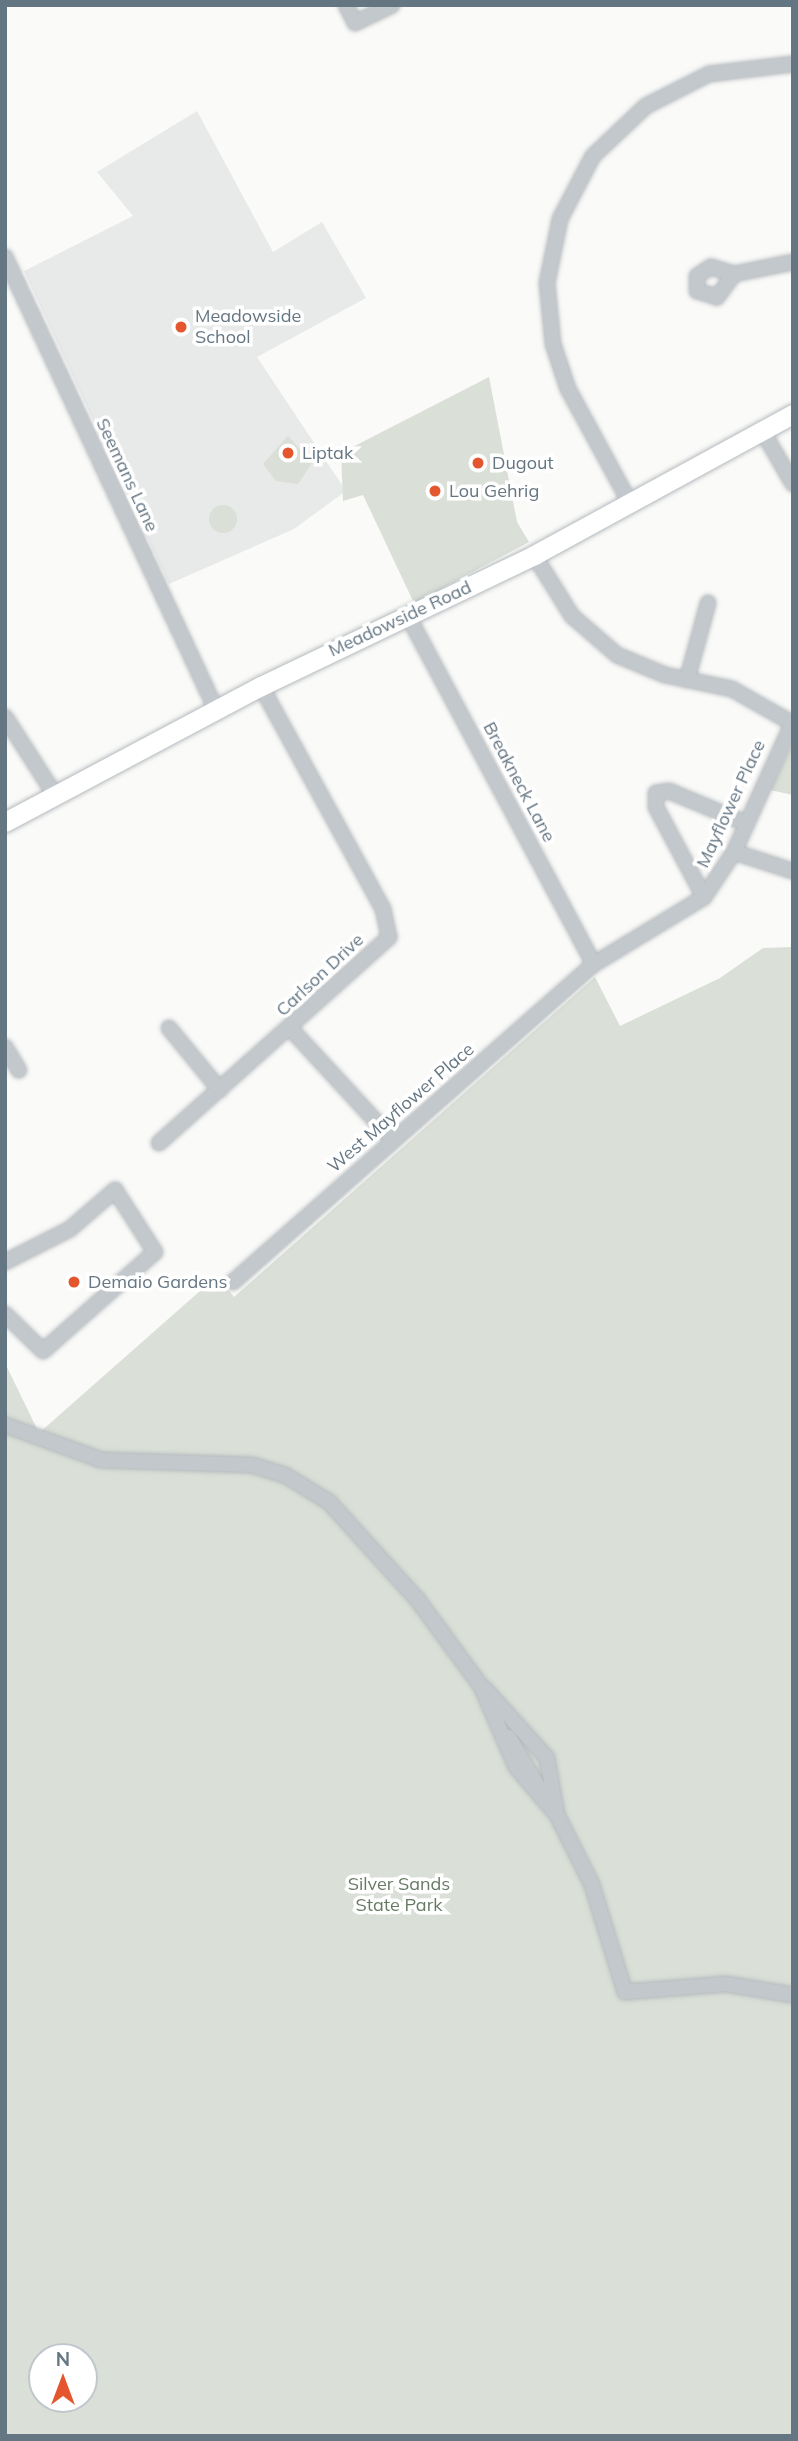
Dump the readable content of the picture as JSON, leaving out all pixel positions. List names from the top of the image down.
{
  "streets": {
    "main road": ["Meadowside Road"],
    "street": [
      "Seemans Lane",
      "Breakneck Lane",
      "Mayflower Place",
      "Carlson Drive",
      "West Mayflower Place"
    ]
  },
  "crossings": [
    ["Seemans Lane", "Meadowside Road"],
    ["Meadowside Road", "Breakneck Lane"],
    ["Meadowside Road", "Carlson Drive"],
    ["Breakneck Lane", "Mayflower Place"],
    ["Breakneck Lane", "West Mayflower Place"],
    ["Mayflower Place", "West Mayflower Place"]
  ],
  "parks": ["Silver Sands State Park"],
  "places": [
    "Meadowside School",
    "Liptak",
    "Dugout",
    "Lou Gehrig",
    "Demaio Gardens"
  ],
  "north": "top"
}
